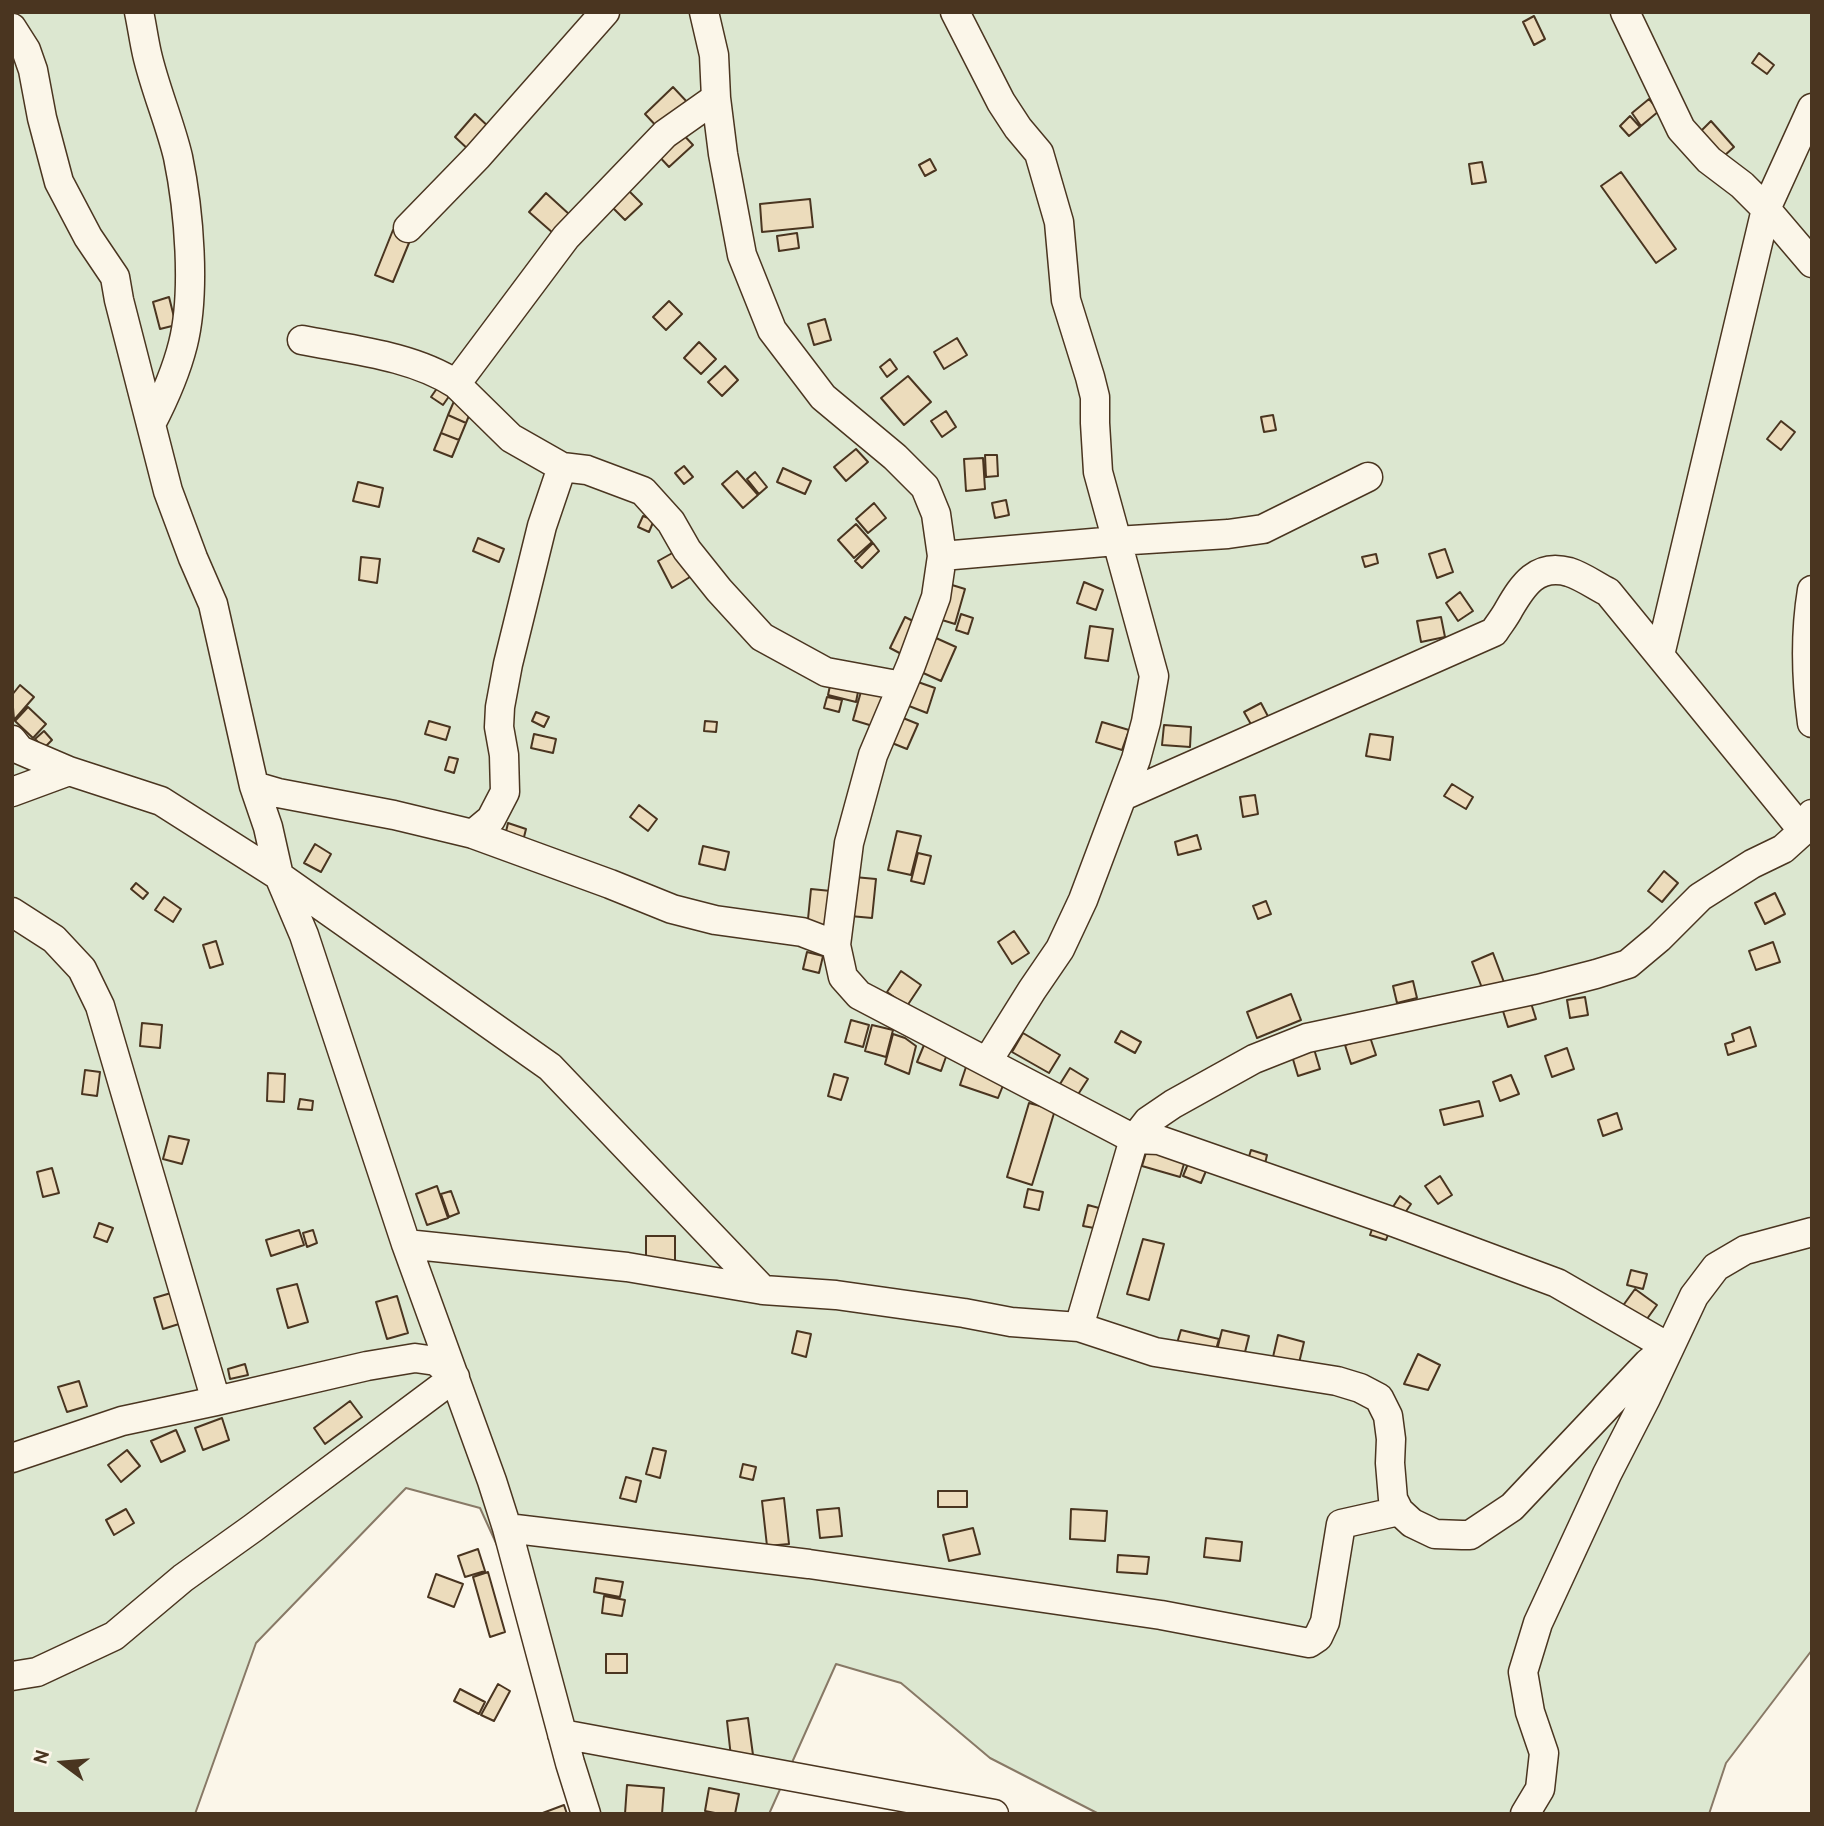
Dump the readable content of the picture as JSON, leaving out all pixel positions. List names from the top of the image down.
{
  "north": "left"
}
